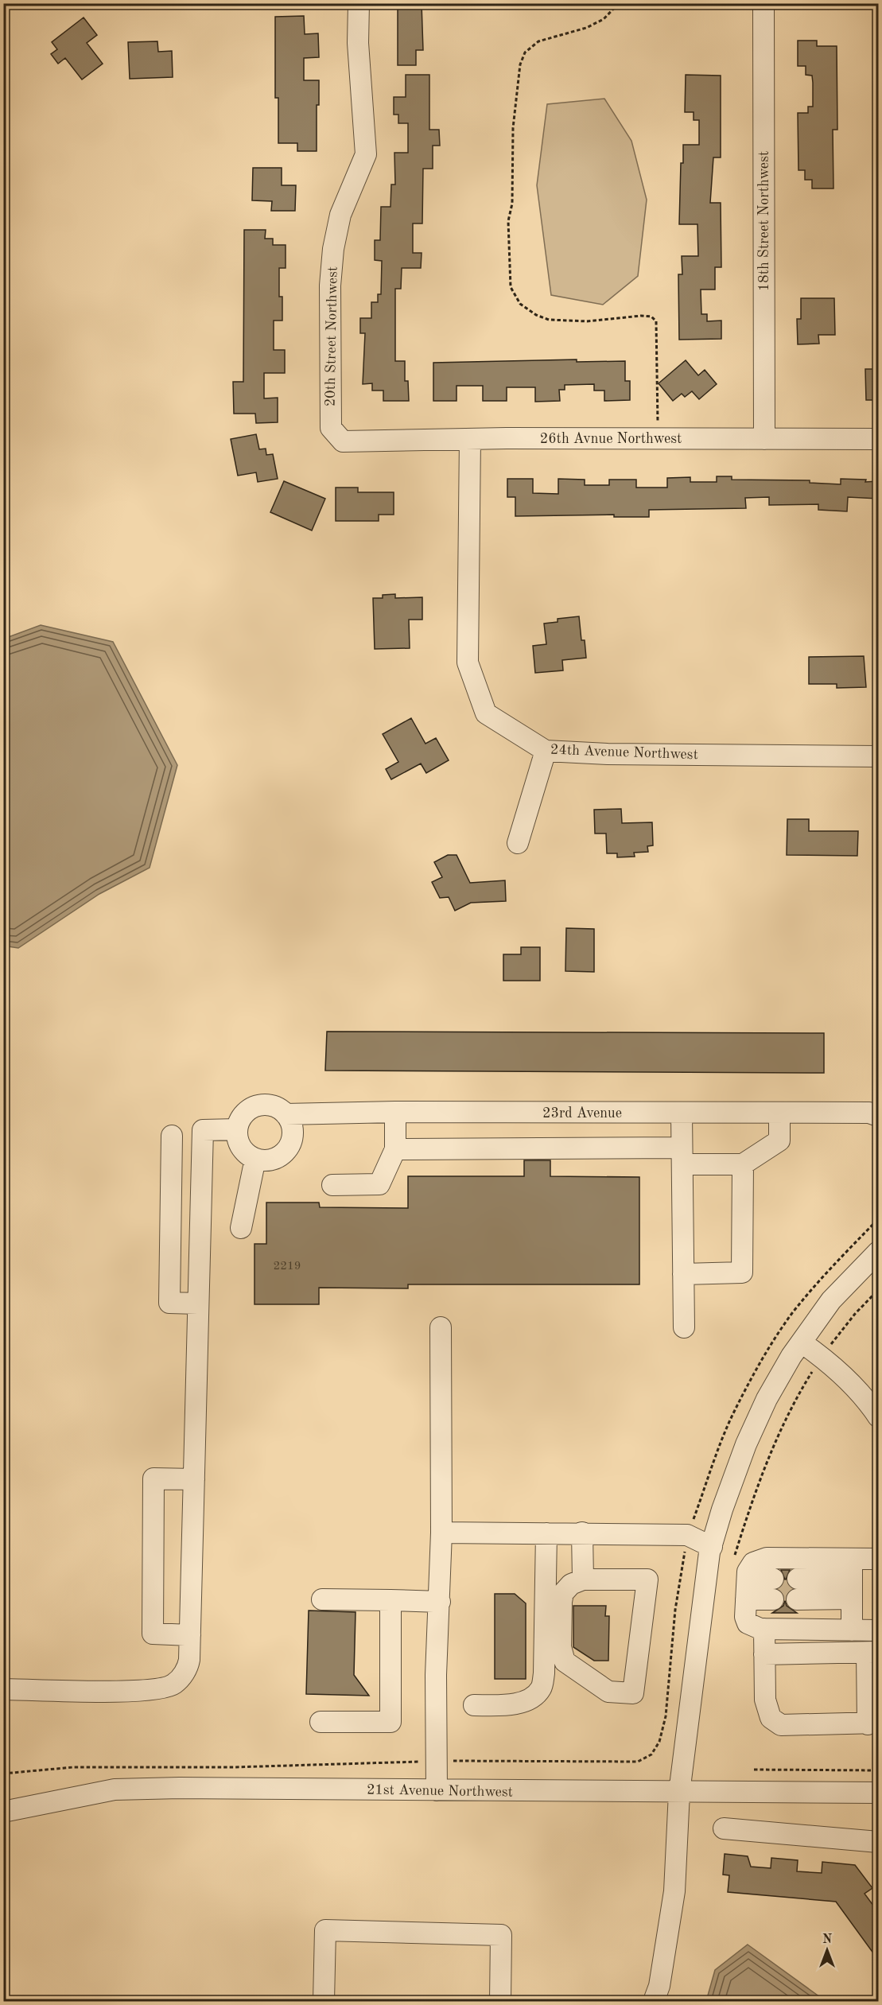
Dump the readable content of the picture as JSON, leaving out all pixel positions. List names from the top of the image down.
{
  "streets": {
    "street": [
      "18th Street Northwest",
      "20th Street Northwest",
      "26th Avnue Northwest",
      "24th Avenue Northwest",
      "23rd Avenue",
      "21st Avenue Northwest"
    ]
  },
  "crossings": [
    ["18th Street Northwest", "26th Avnue Northwest"],
    ["20th Street Northwest", "26th Avnue Northwest"],
    ["26th Avnue Northwest", "24th Avenue Northwest"]
  ],
  "house_numbers": ["2219"],
  "north": "top"
}
